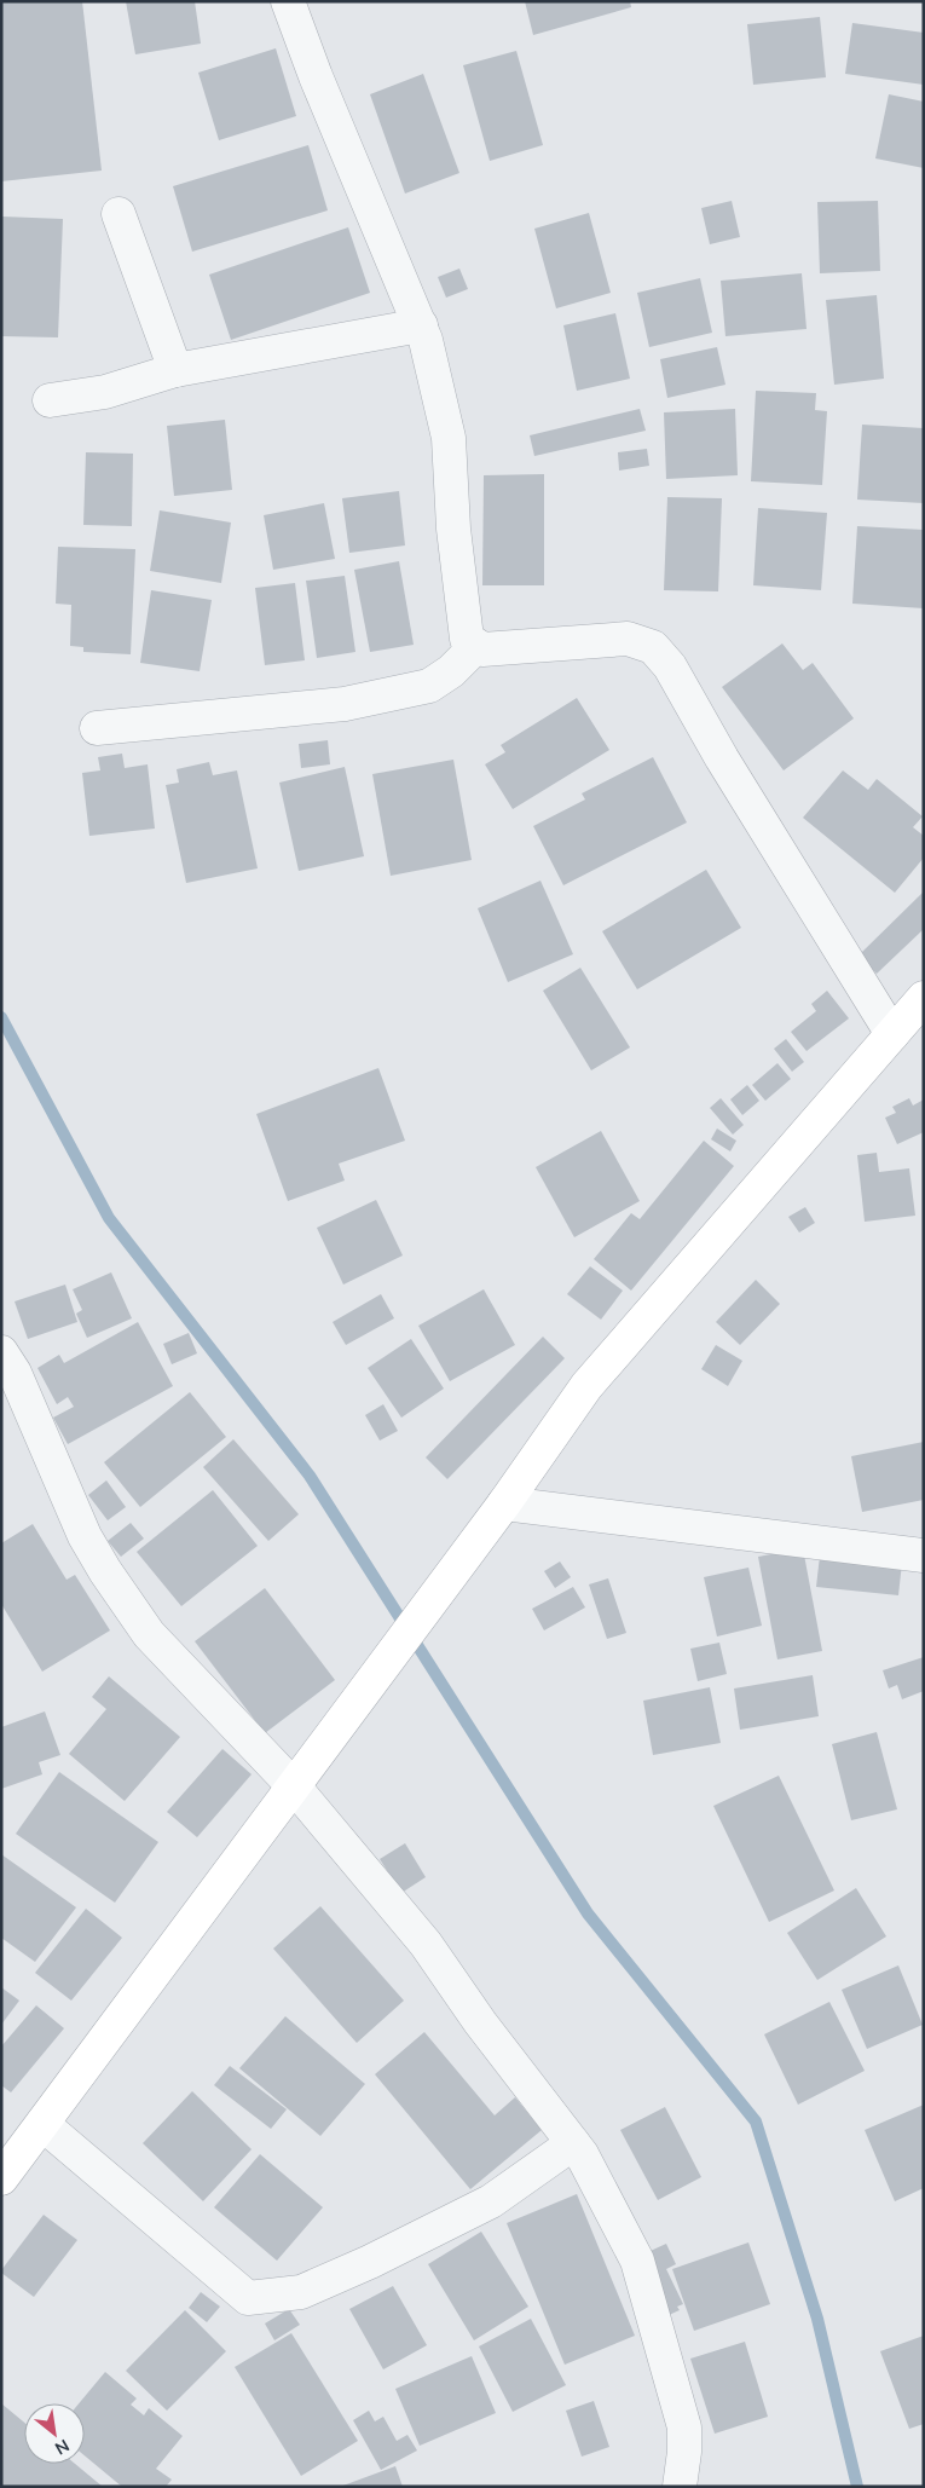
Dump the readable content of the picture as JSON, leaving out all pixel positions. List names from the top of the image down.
{
  "north": "bottom right"
}
